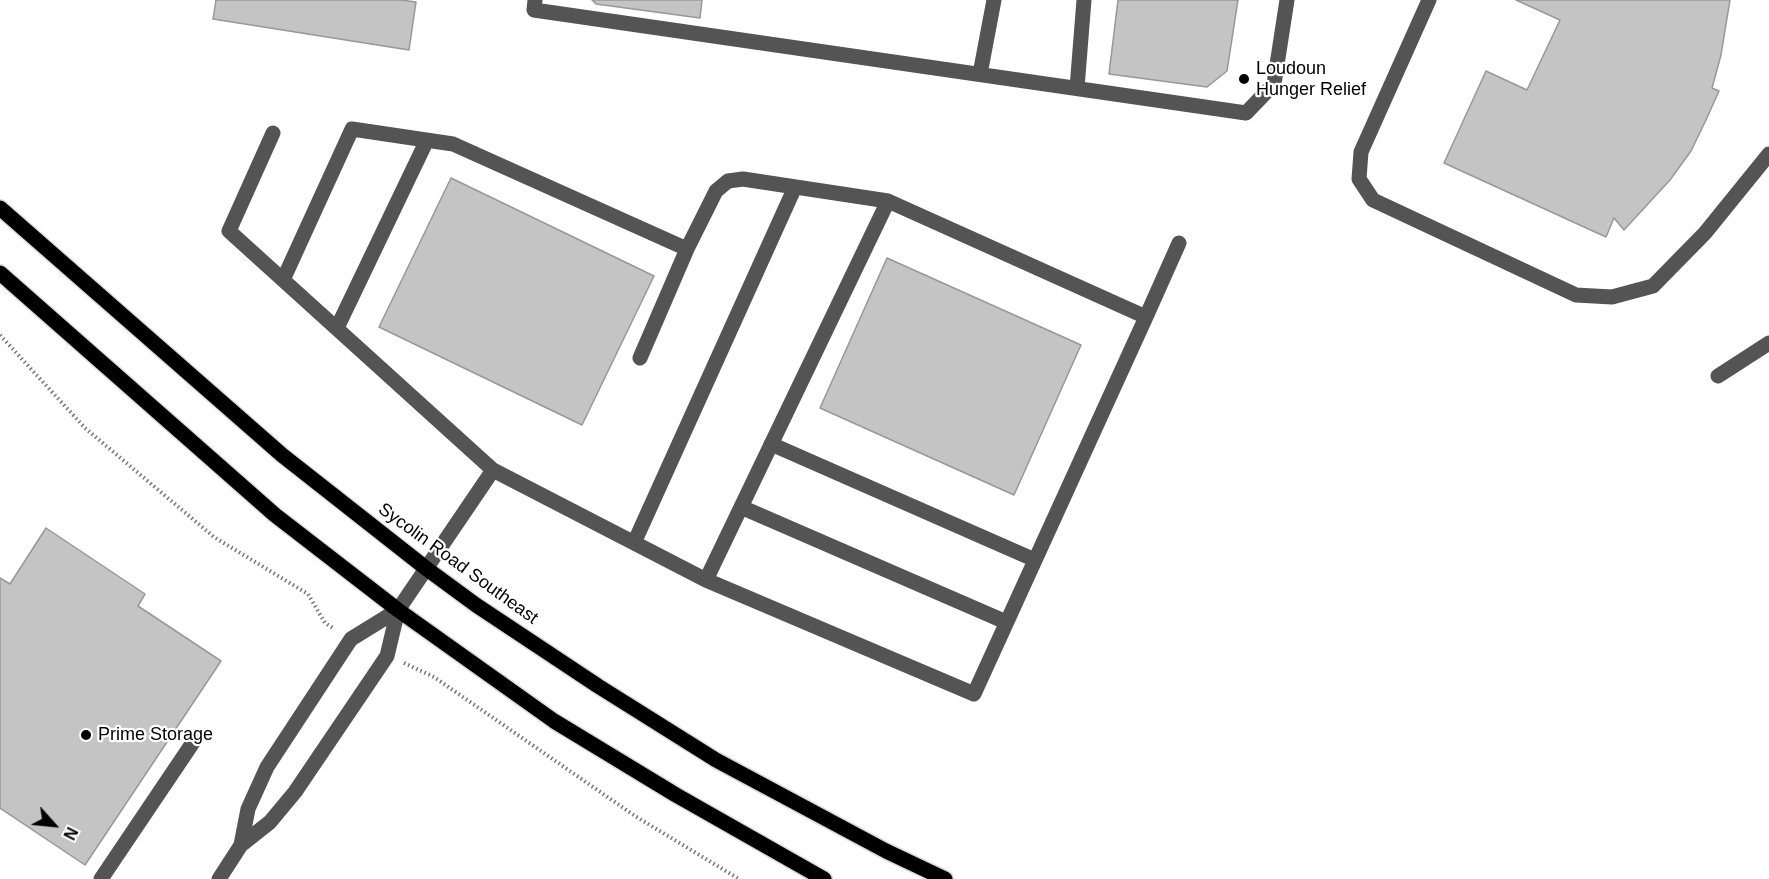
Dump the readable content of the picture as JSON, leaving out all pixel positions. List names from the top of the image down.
{
  "streets": {
    "main road": ["Sycolin Road Southeast"]
  },
  "places": ["Loudoun Hunger Relief", "Prime Storage"],
  "north": "bottom right"
}
